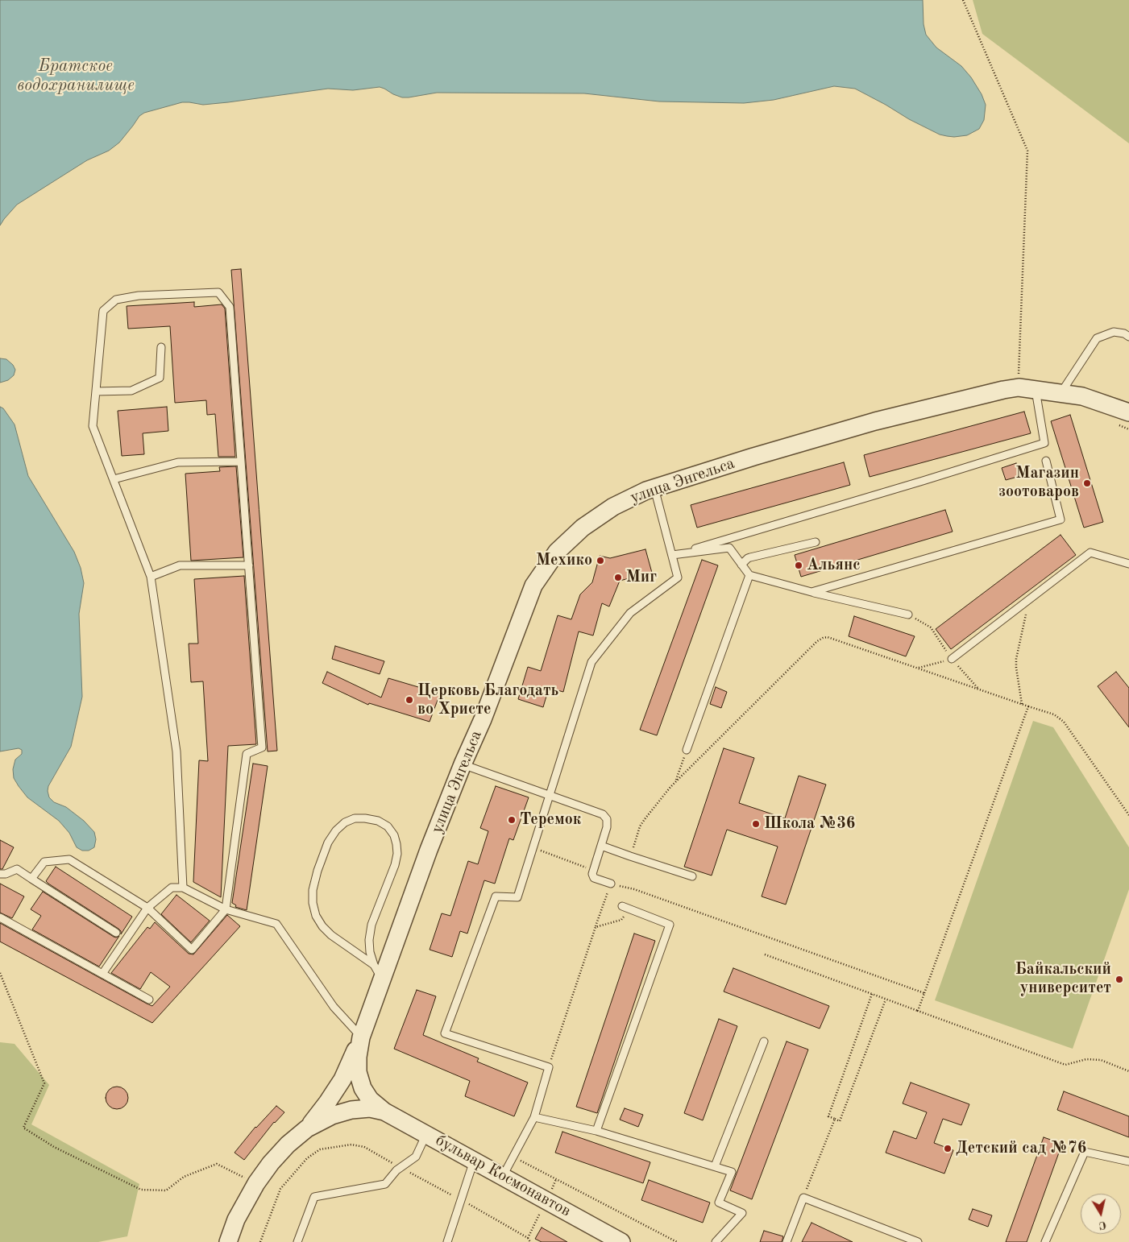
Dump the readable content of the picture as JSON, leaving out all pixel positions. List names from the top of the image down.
{
  "streets": {
    "street": ["улица Энгельса", "бульвар Космонавтов"]
  },
  "crossings": [
    ["улица Энгельса", "бульвар Космонавтов"]
  ],
  "water": ["Братское водохранилище"],
  "places": [
    "Магазин зоотоваров",
    "Мехико",
    "Альянс",
    "Миг",
    "Церковь Благодать во Христе",
    "Теремок",
    "Школа №36",
    "Байкальский университет",
    "Детский сад №76"
  ],
  "north": "bottom"
}
